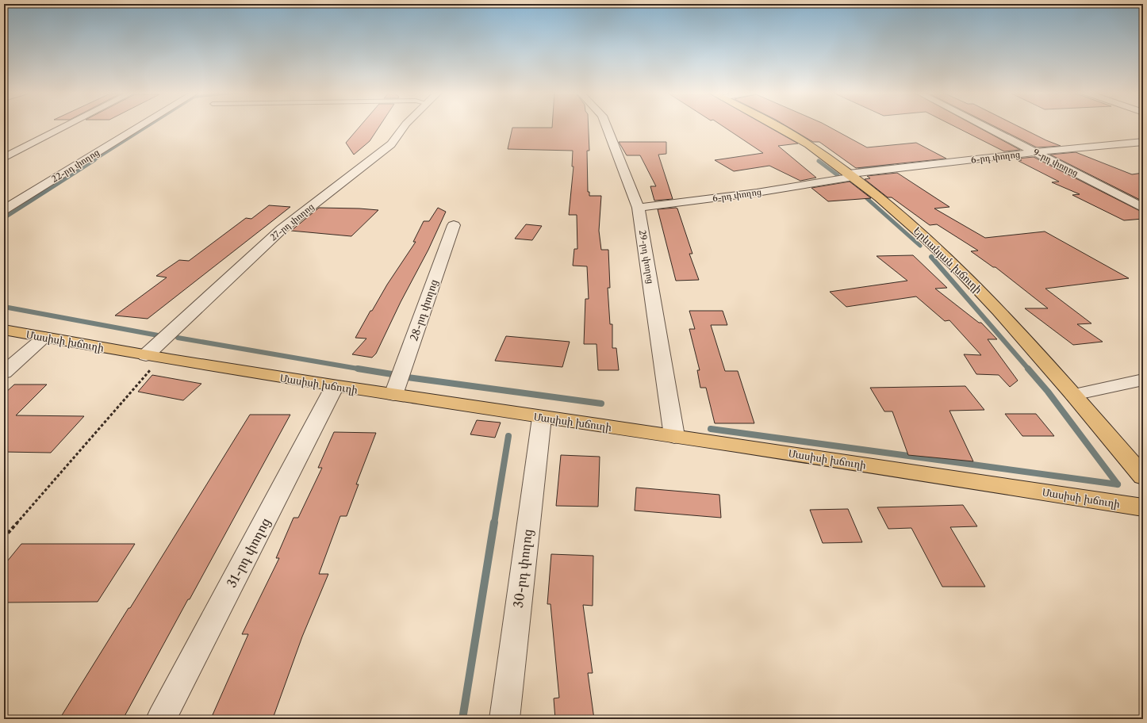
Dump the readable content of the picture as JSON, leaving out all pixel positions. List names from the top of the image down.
{
  "streets": {
    "main road": ["Երևանյան խճուղի", "Մասիսի խճուղի"],
    "street": [
      "6-րդ փողոց",
      "9-րդ փողոց",
      "22-րդ փողոց",
      "27-րդ փողոց",
      "29-րդ փողոց",
      "28-րդ փողոց",
      "31-րդ փողոց",
      "30-րդ փողոց"
    ]
  },
  "crossings": [
    ["6-րդ փողոց", "9-րդ փողոց"],
    ["6-րդ փողոց", "29-րդ փողոց"],
    ["6-րդ փողոց", "Երևանյան խճուղի"],
    ["27-րդ փողոց", "Մասիսի խճուղի"],
    ["29-րդ փողոց", "Մասիսի խճուղի"],
    ["28-րդ փողոց", "Մասիսի խճուղի"],
    ["Մասիսի խճուղի", "31-րդ փողոց"],
    ["Մասիսի խճուղի", "30-րդ փողոց"]
  ]
}
